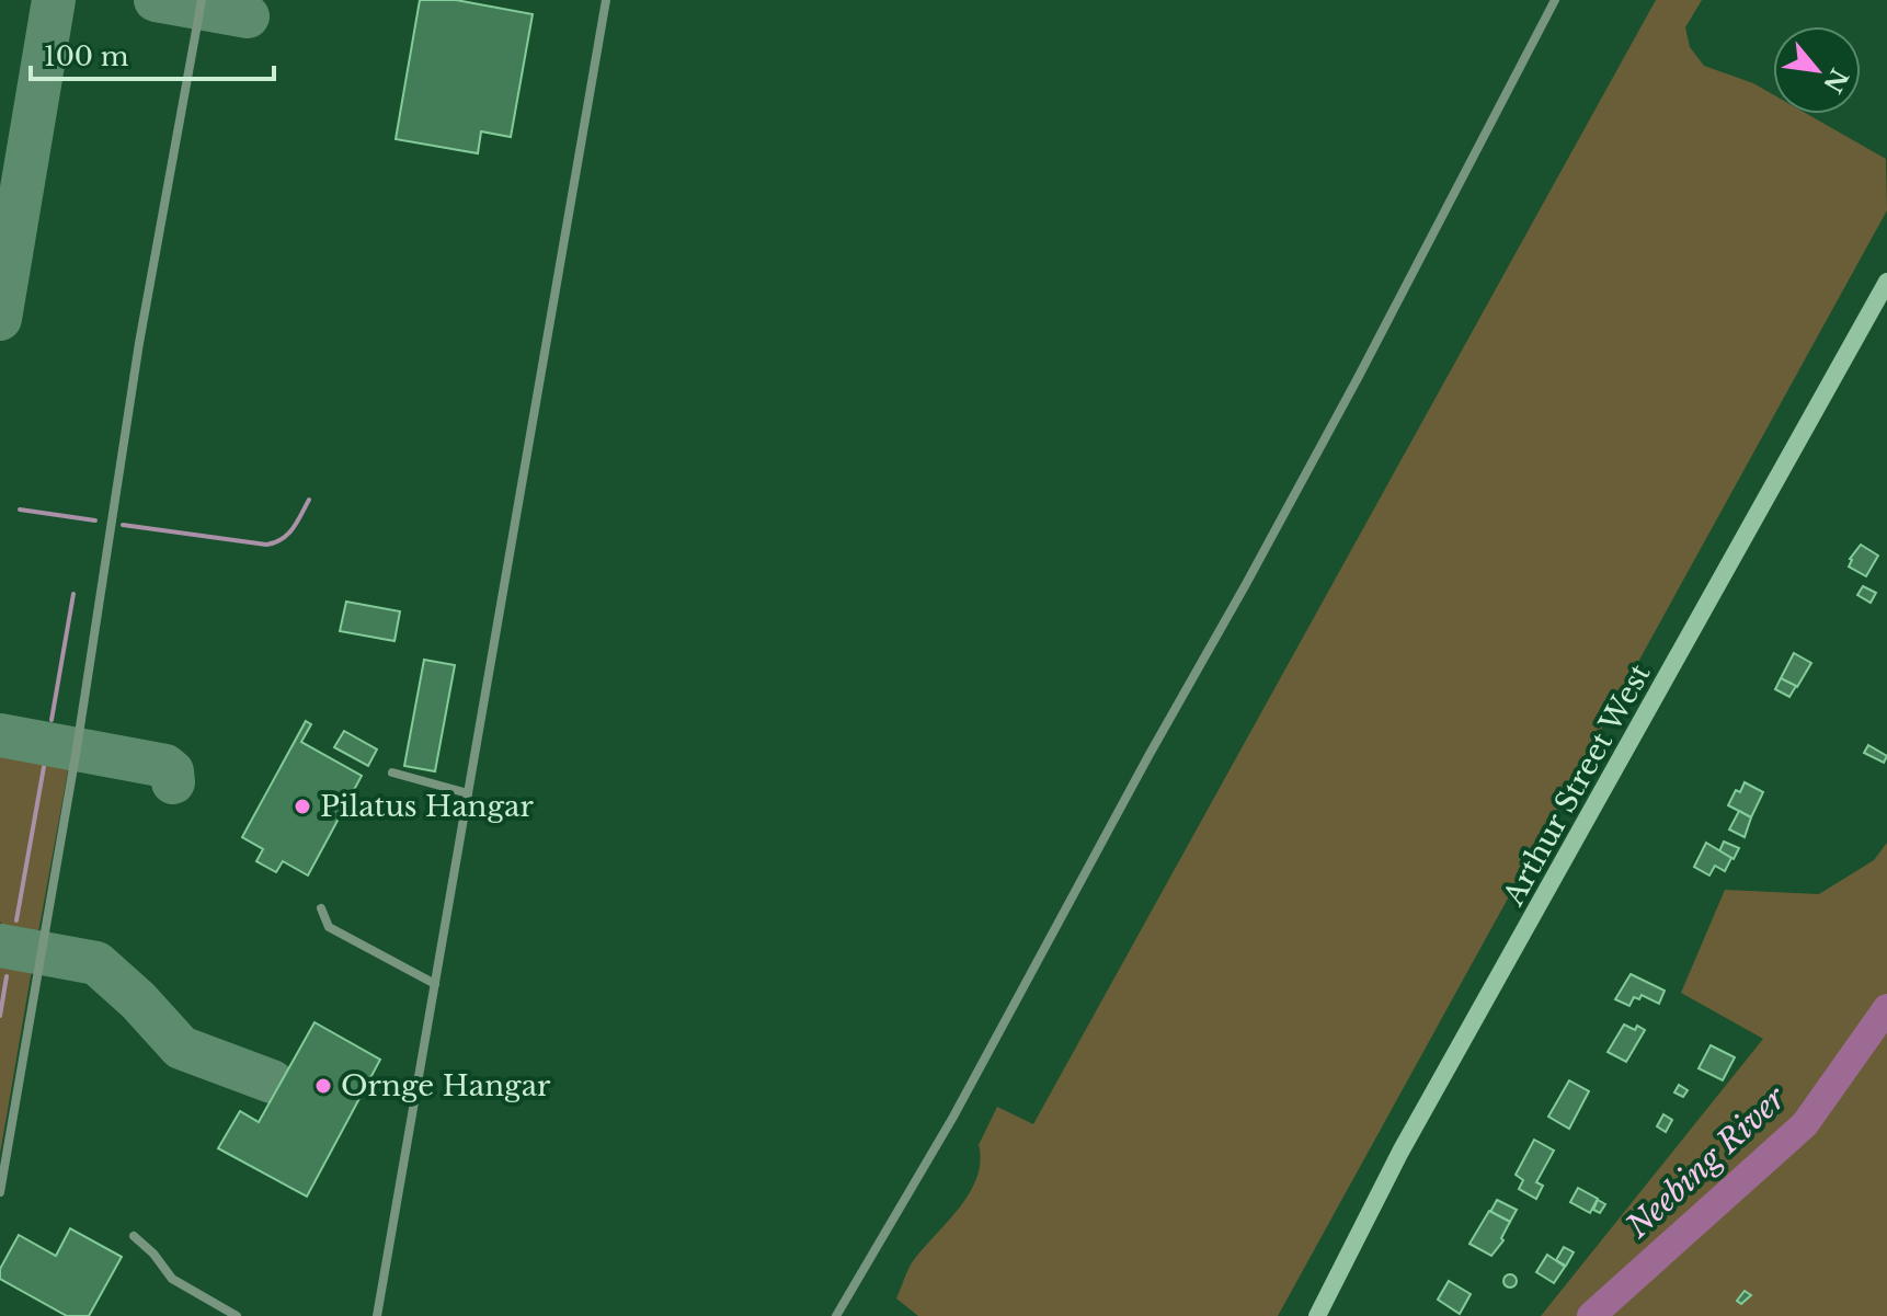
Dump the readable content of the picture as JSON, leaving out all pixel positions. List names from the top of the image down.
{
  "streets": {
    "main road": ["Arthur Street West"]
  },
  "water": ["Neebing River"],
  "places": ["Pilatus Hangar", "Ornge Hangar"],
  "scale_bar": "100 m",
  "north": "bottom right"
}
